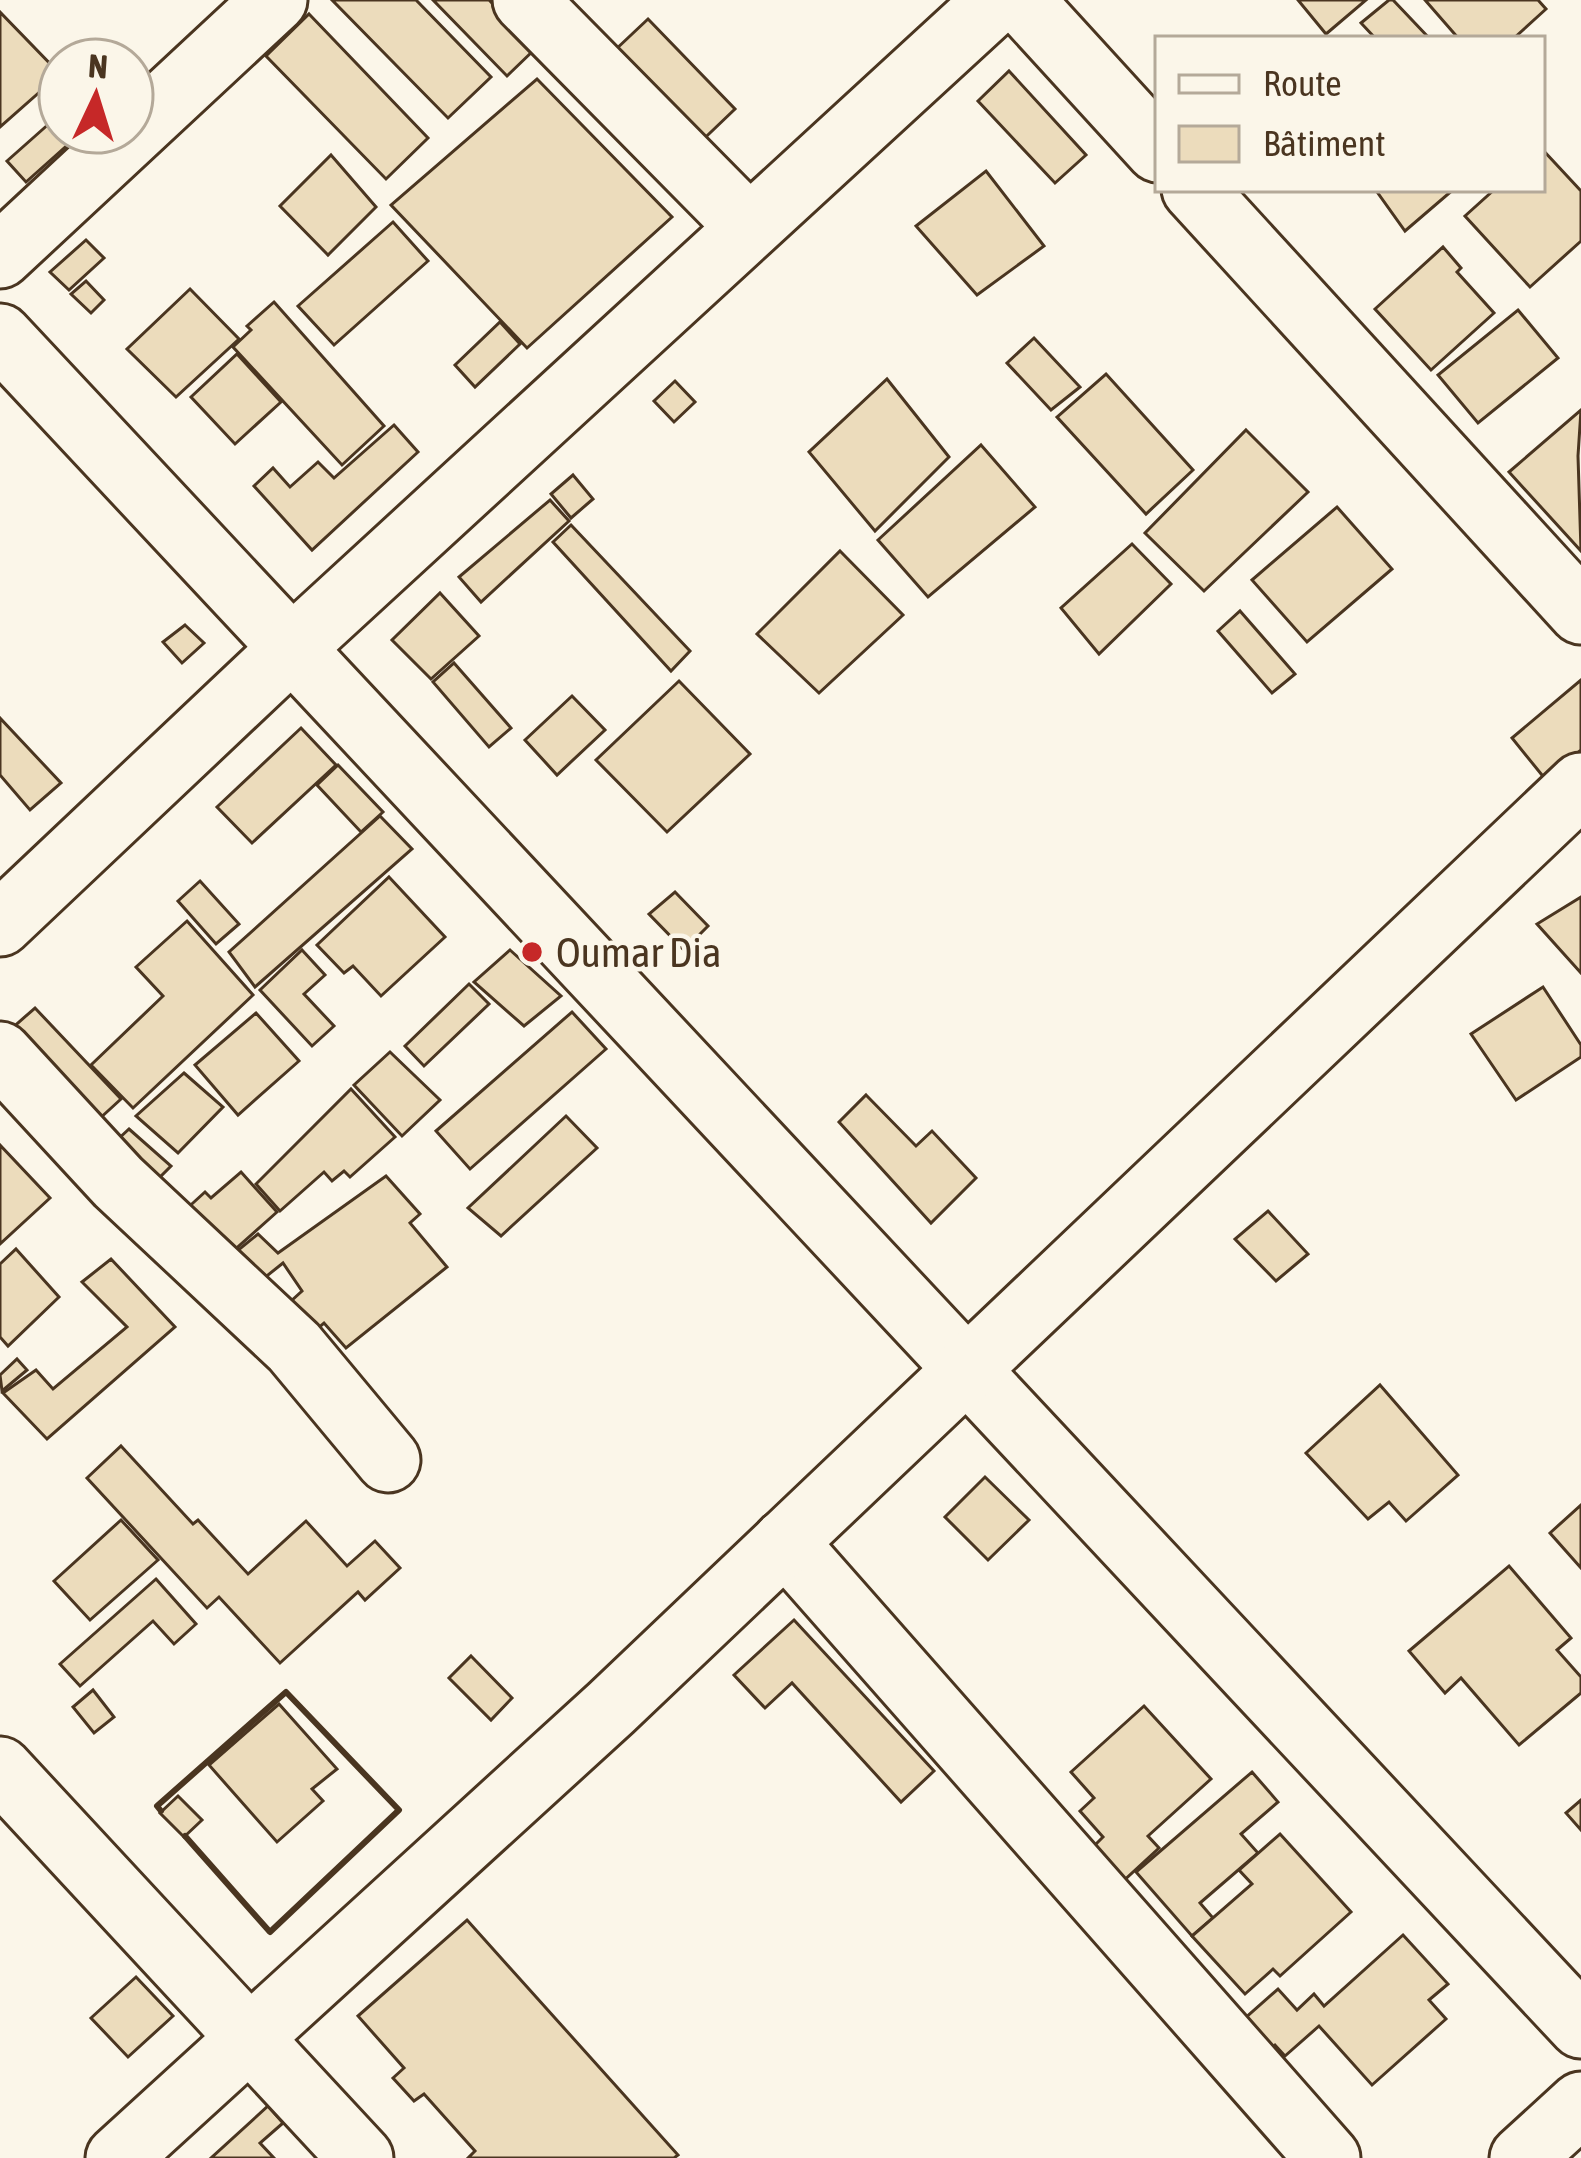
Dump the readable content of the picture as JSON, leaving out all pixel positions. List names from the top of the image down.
{
  "places": ["Oumar Dia"],
  "legend": ["Route", "Bâtiment"],
  "north": "top"
}
